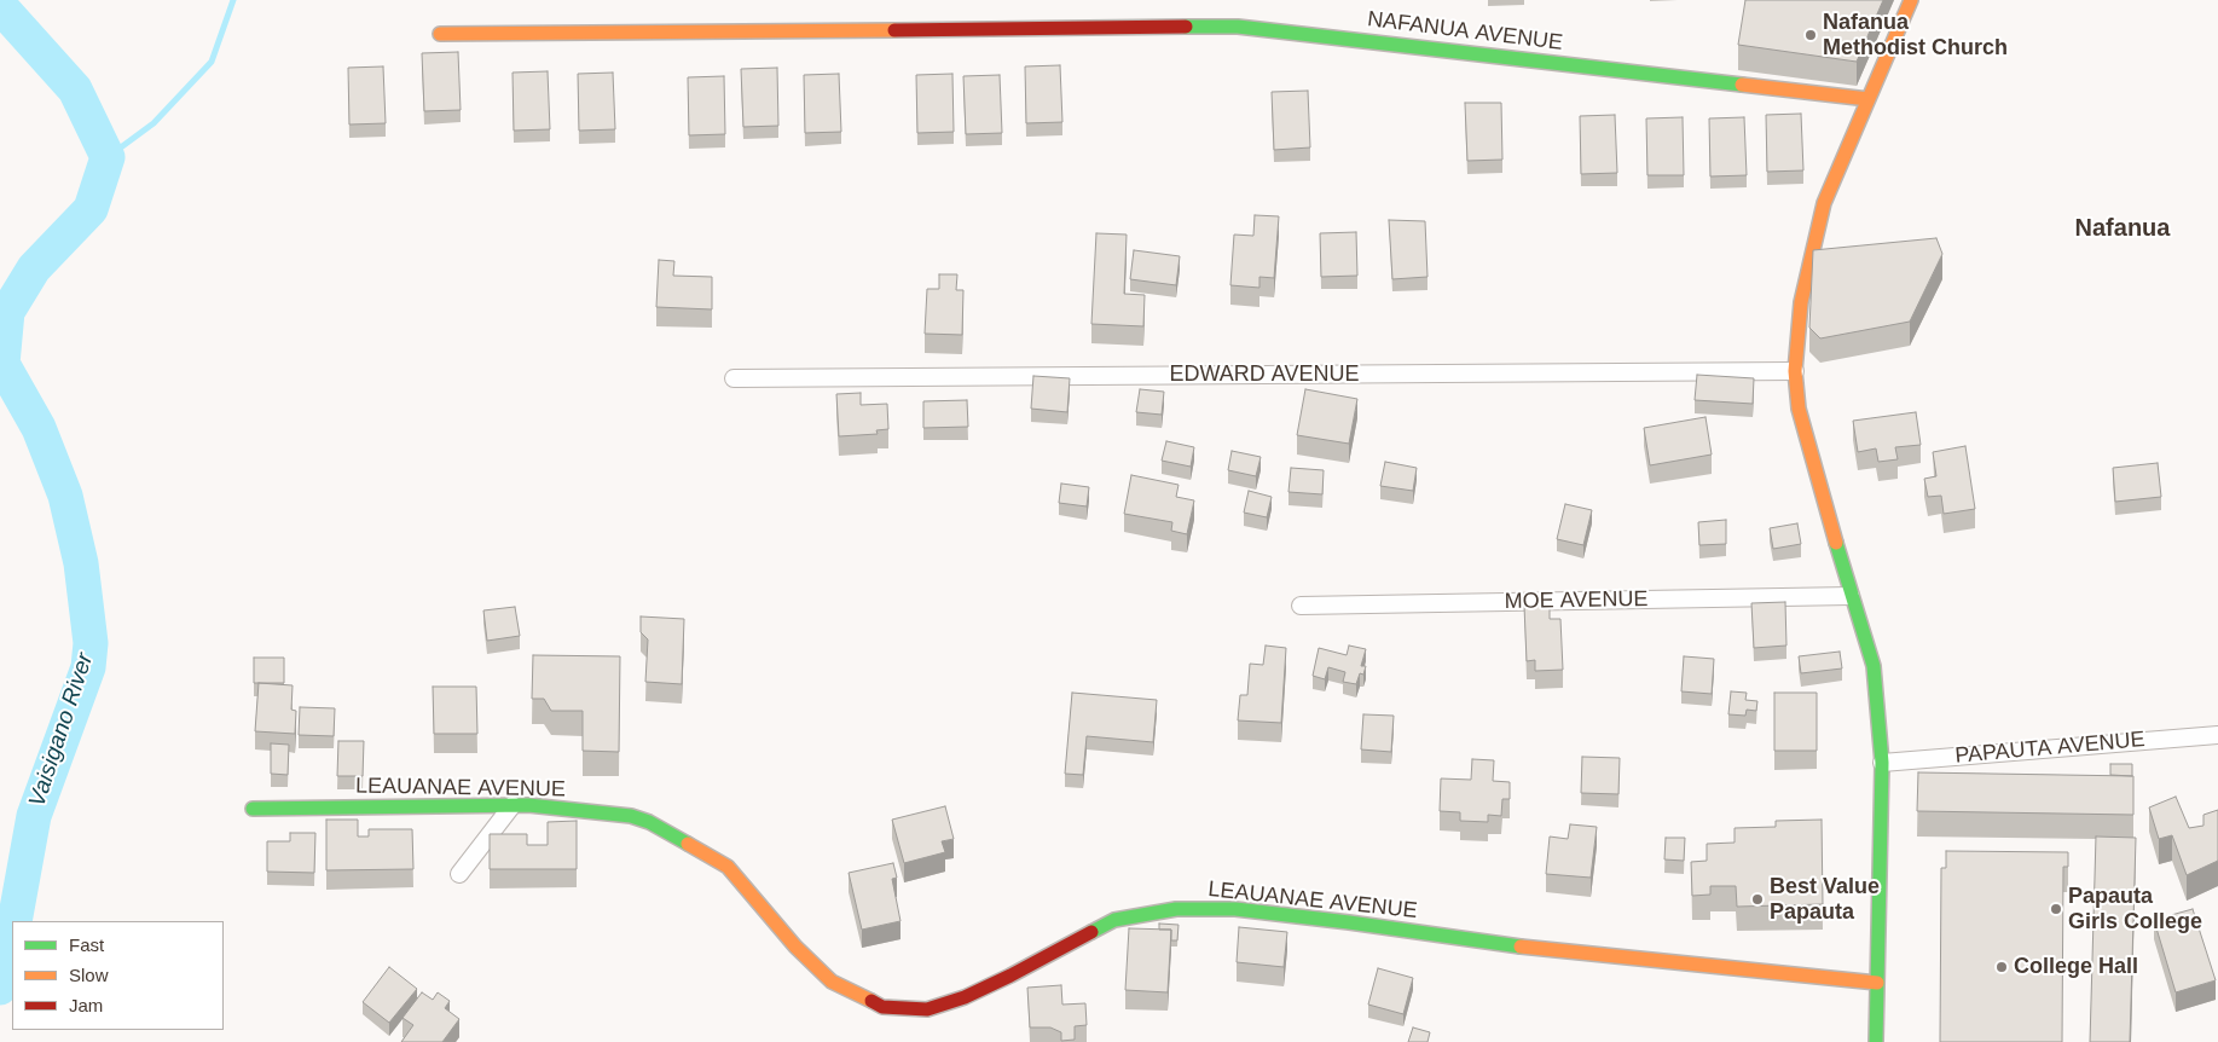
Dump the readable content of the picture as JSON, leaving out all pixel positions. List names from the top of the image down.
{
  "streets": {
    "street": [
      "NAFANUA AVENUE",
      "EDWARD AVENUE",
      "MOE AVENUE",
      "PAPAUTA AVENUE",
      "LEAUANAE AVENUE"
    ]
  },
  "districts": ["Nafanua"],
  "water": ["Vaisigano River"],
  "places": [
    "Nafanua Methodist Church",
    "Best Value Papauta",
    "Papauta Girls College",
    "College Hall"
  ],
  "legend": ["Fast", "Slow", "Jam"]
}
